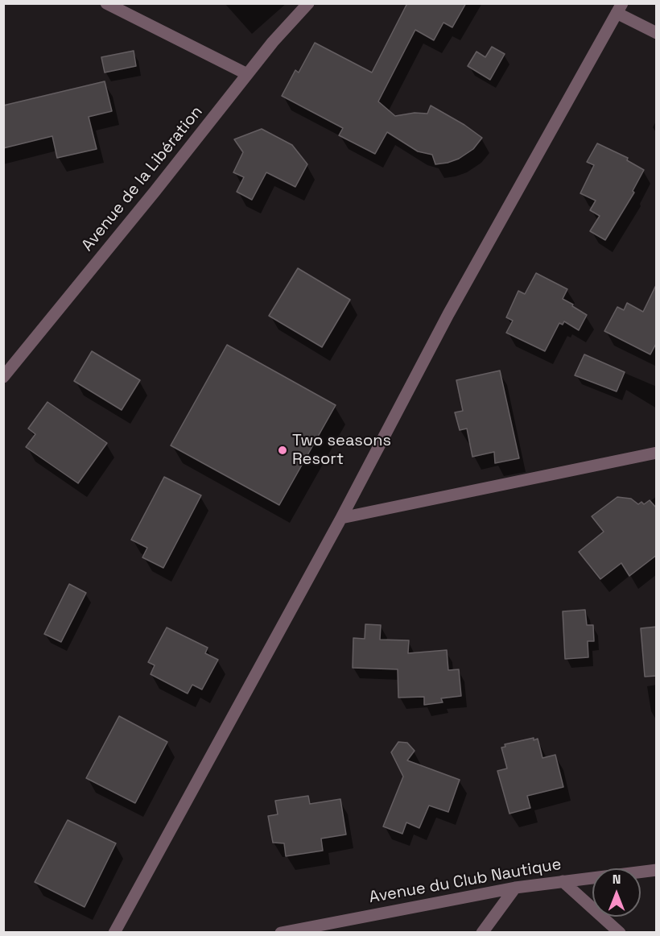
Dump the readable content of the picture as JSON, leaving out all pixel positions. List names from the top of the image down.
{
  "streets": {
    "street": ["Avenue de la Libération", "Avenue du Club Nautique"]
  },
  "places": ["Two seasons Resort"],
  "north": "top"
}
